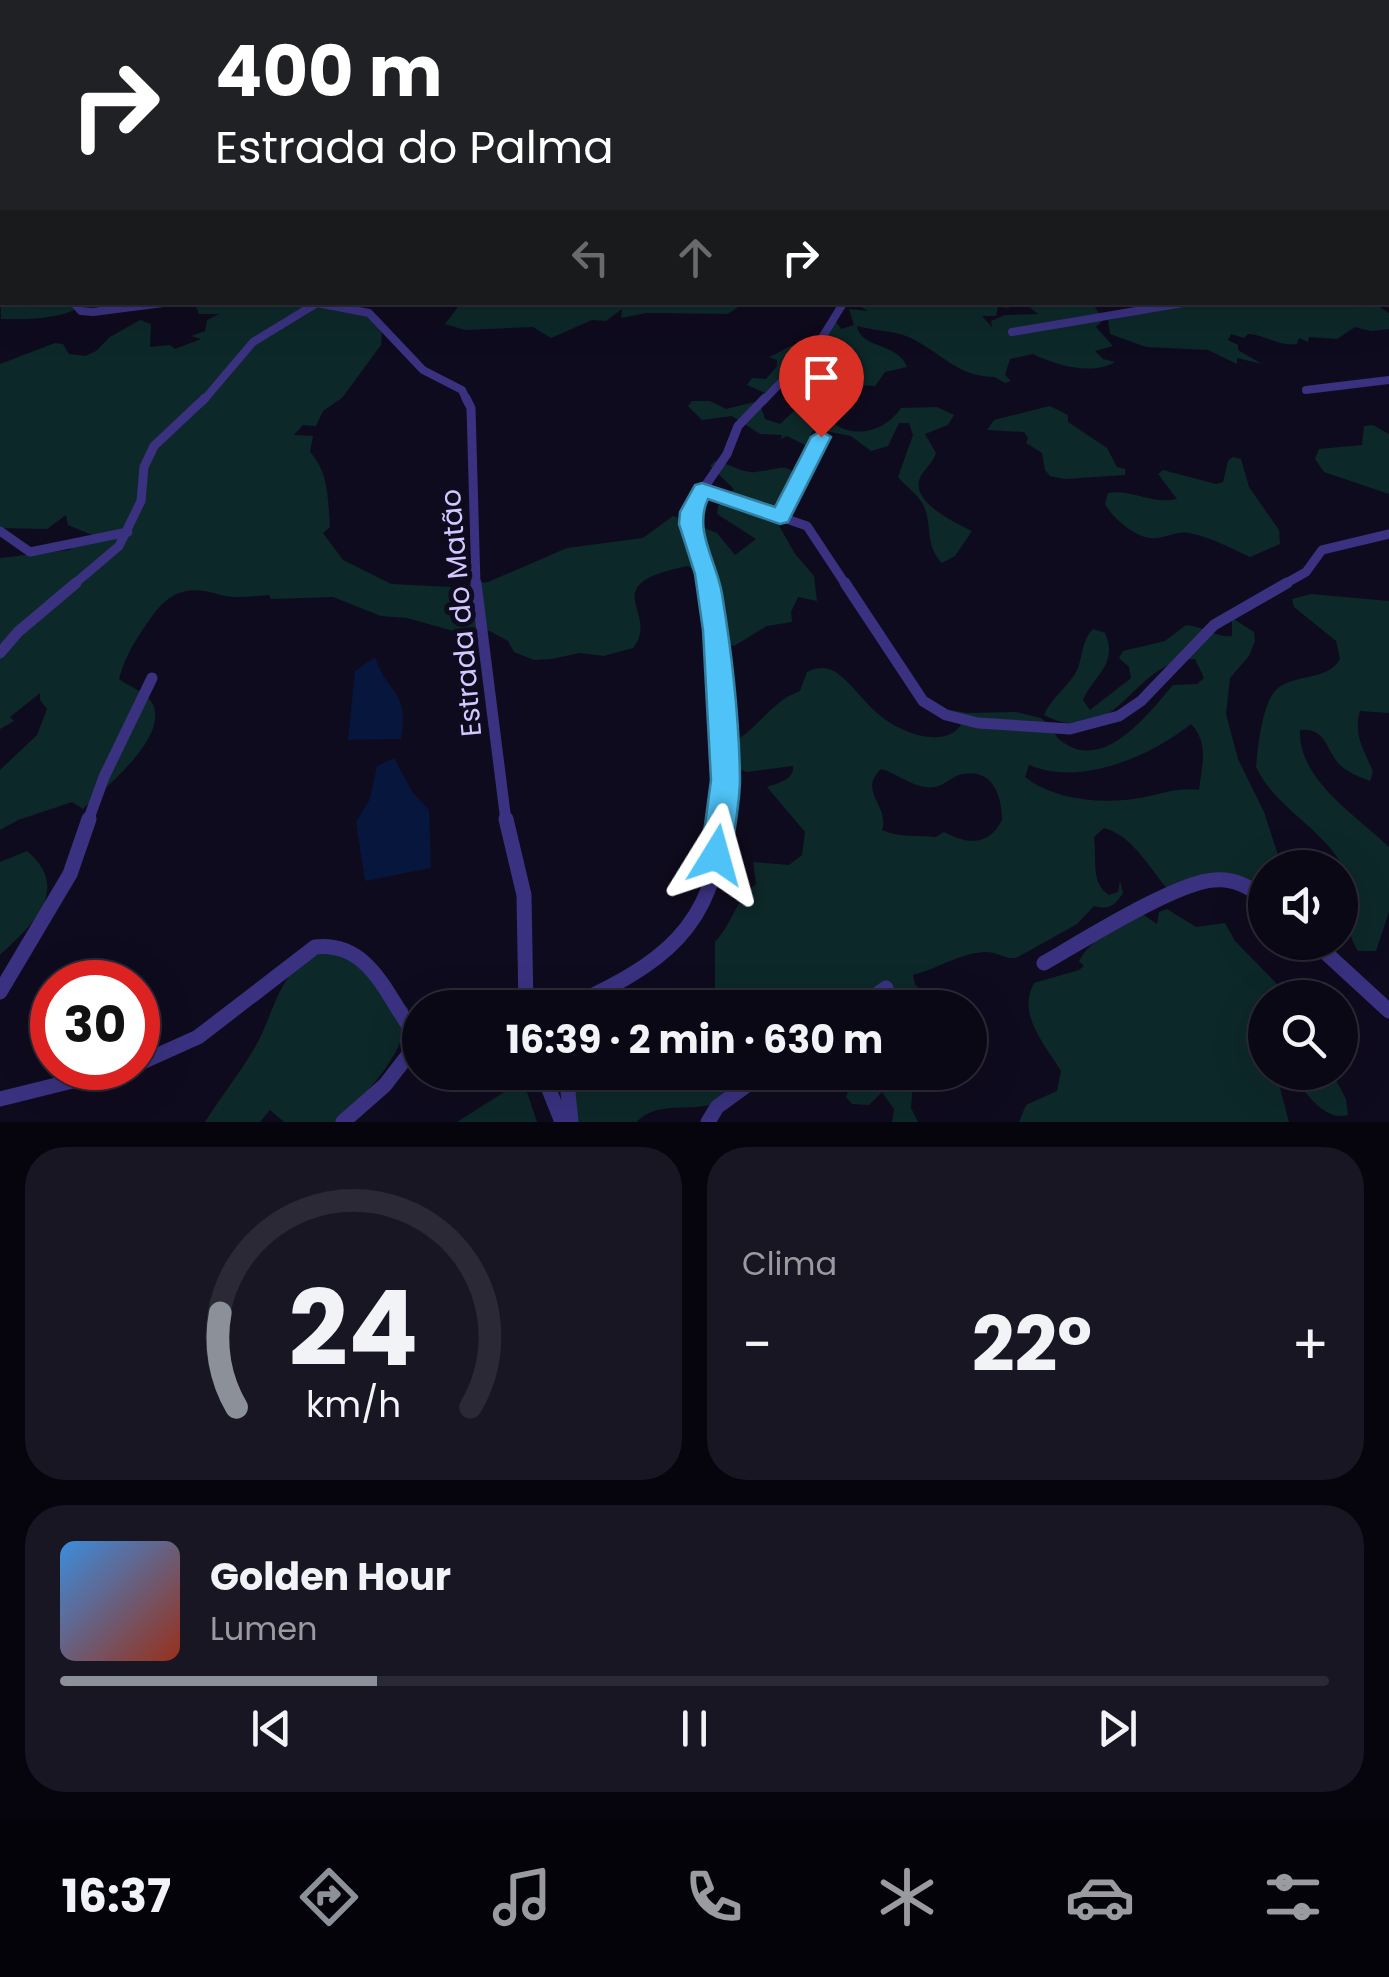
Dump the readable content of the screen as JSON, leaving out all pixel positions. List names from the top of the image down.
{
  "streets": {
    "street": ["Estrada do Matão"]
  },
  "page": {
    "turn": ["400 m", "Estrada do Palma"],
    "limit": "30",
    "trip": "16:39 · 2 min · 630 m",
    "tile": "Clima",
    "heat": ["−", "22°", "+"],
    "song": ["Golden Hour", "Lumen"],
    "tabs": "16:37",
    "gauge": ["24", "km/h"]
  }
}
